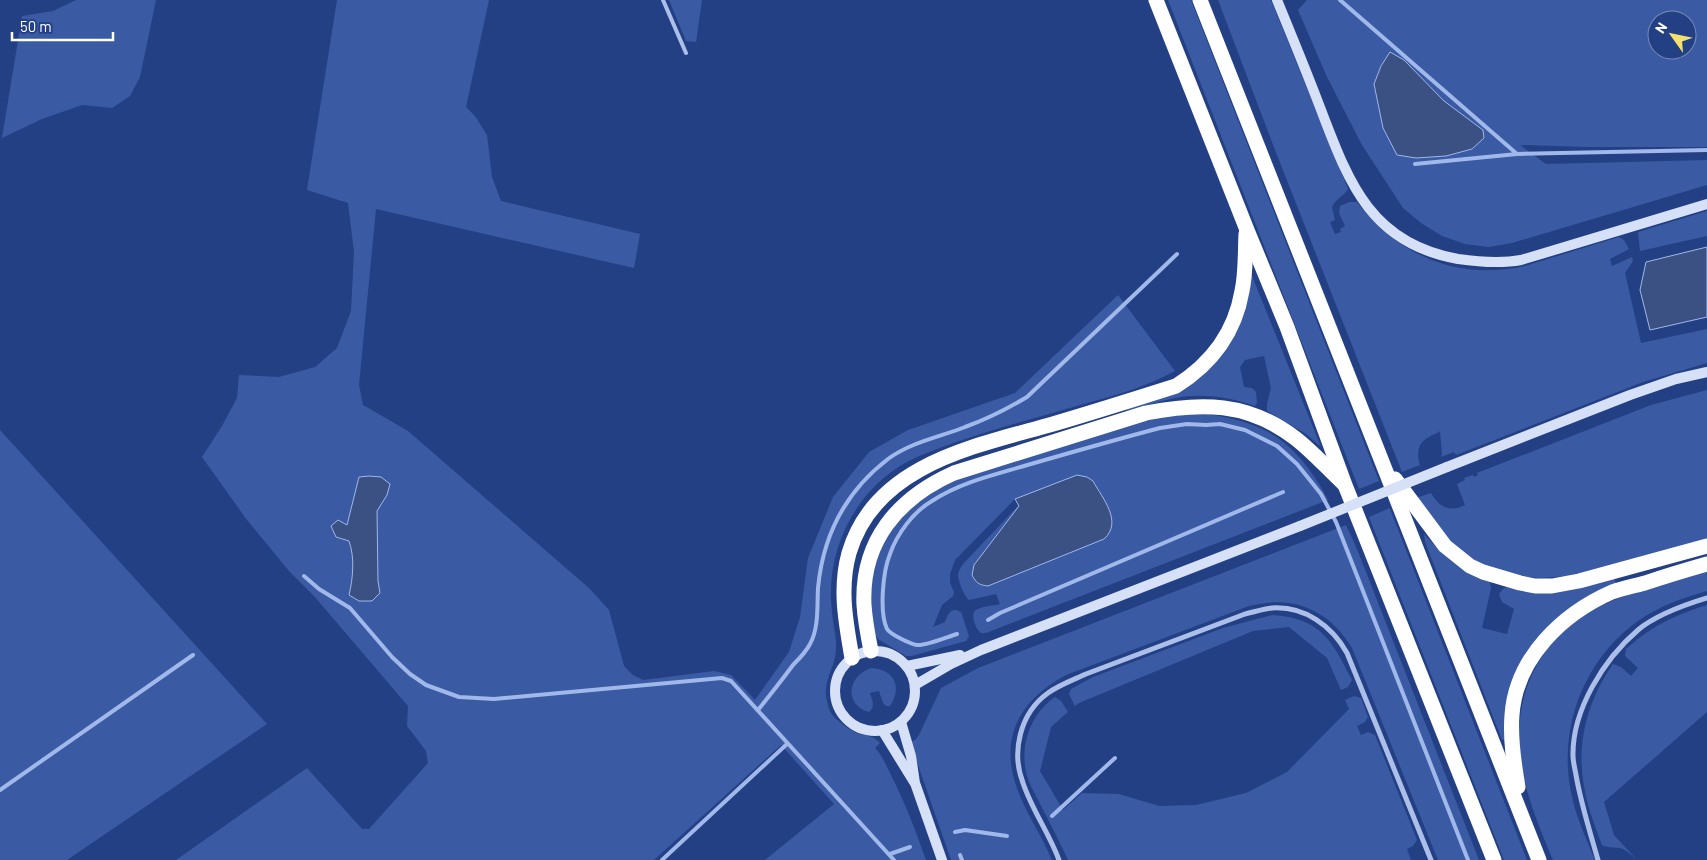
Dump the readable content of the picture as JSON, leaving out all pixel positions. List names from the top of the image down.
{
  "scale_bar": "50 m",
  "north": "top left"
}
